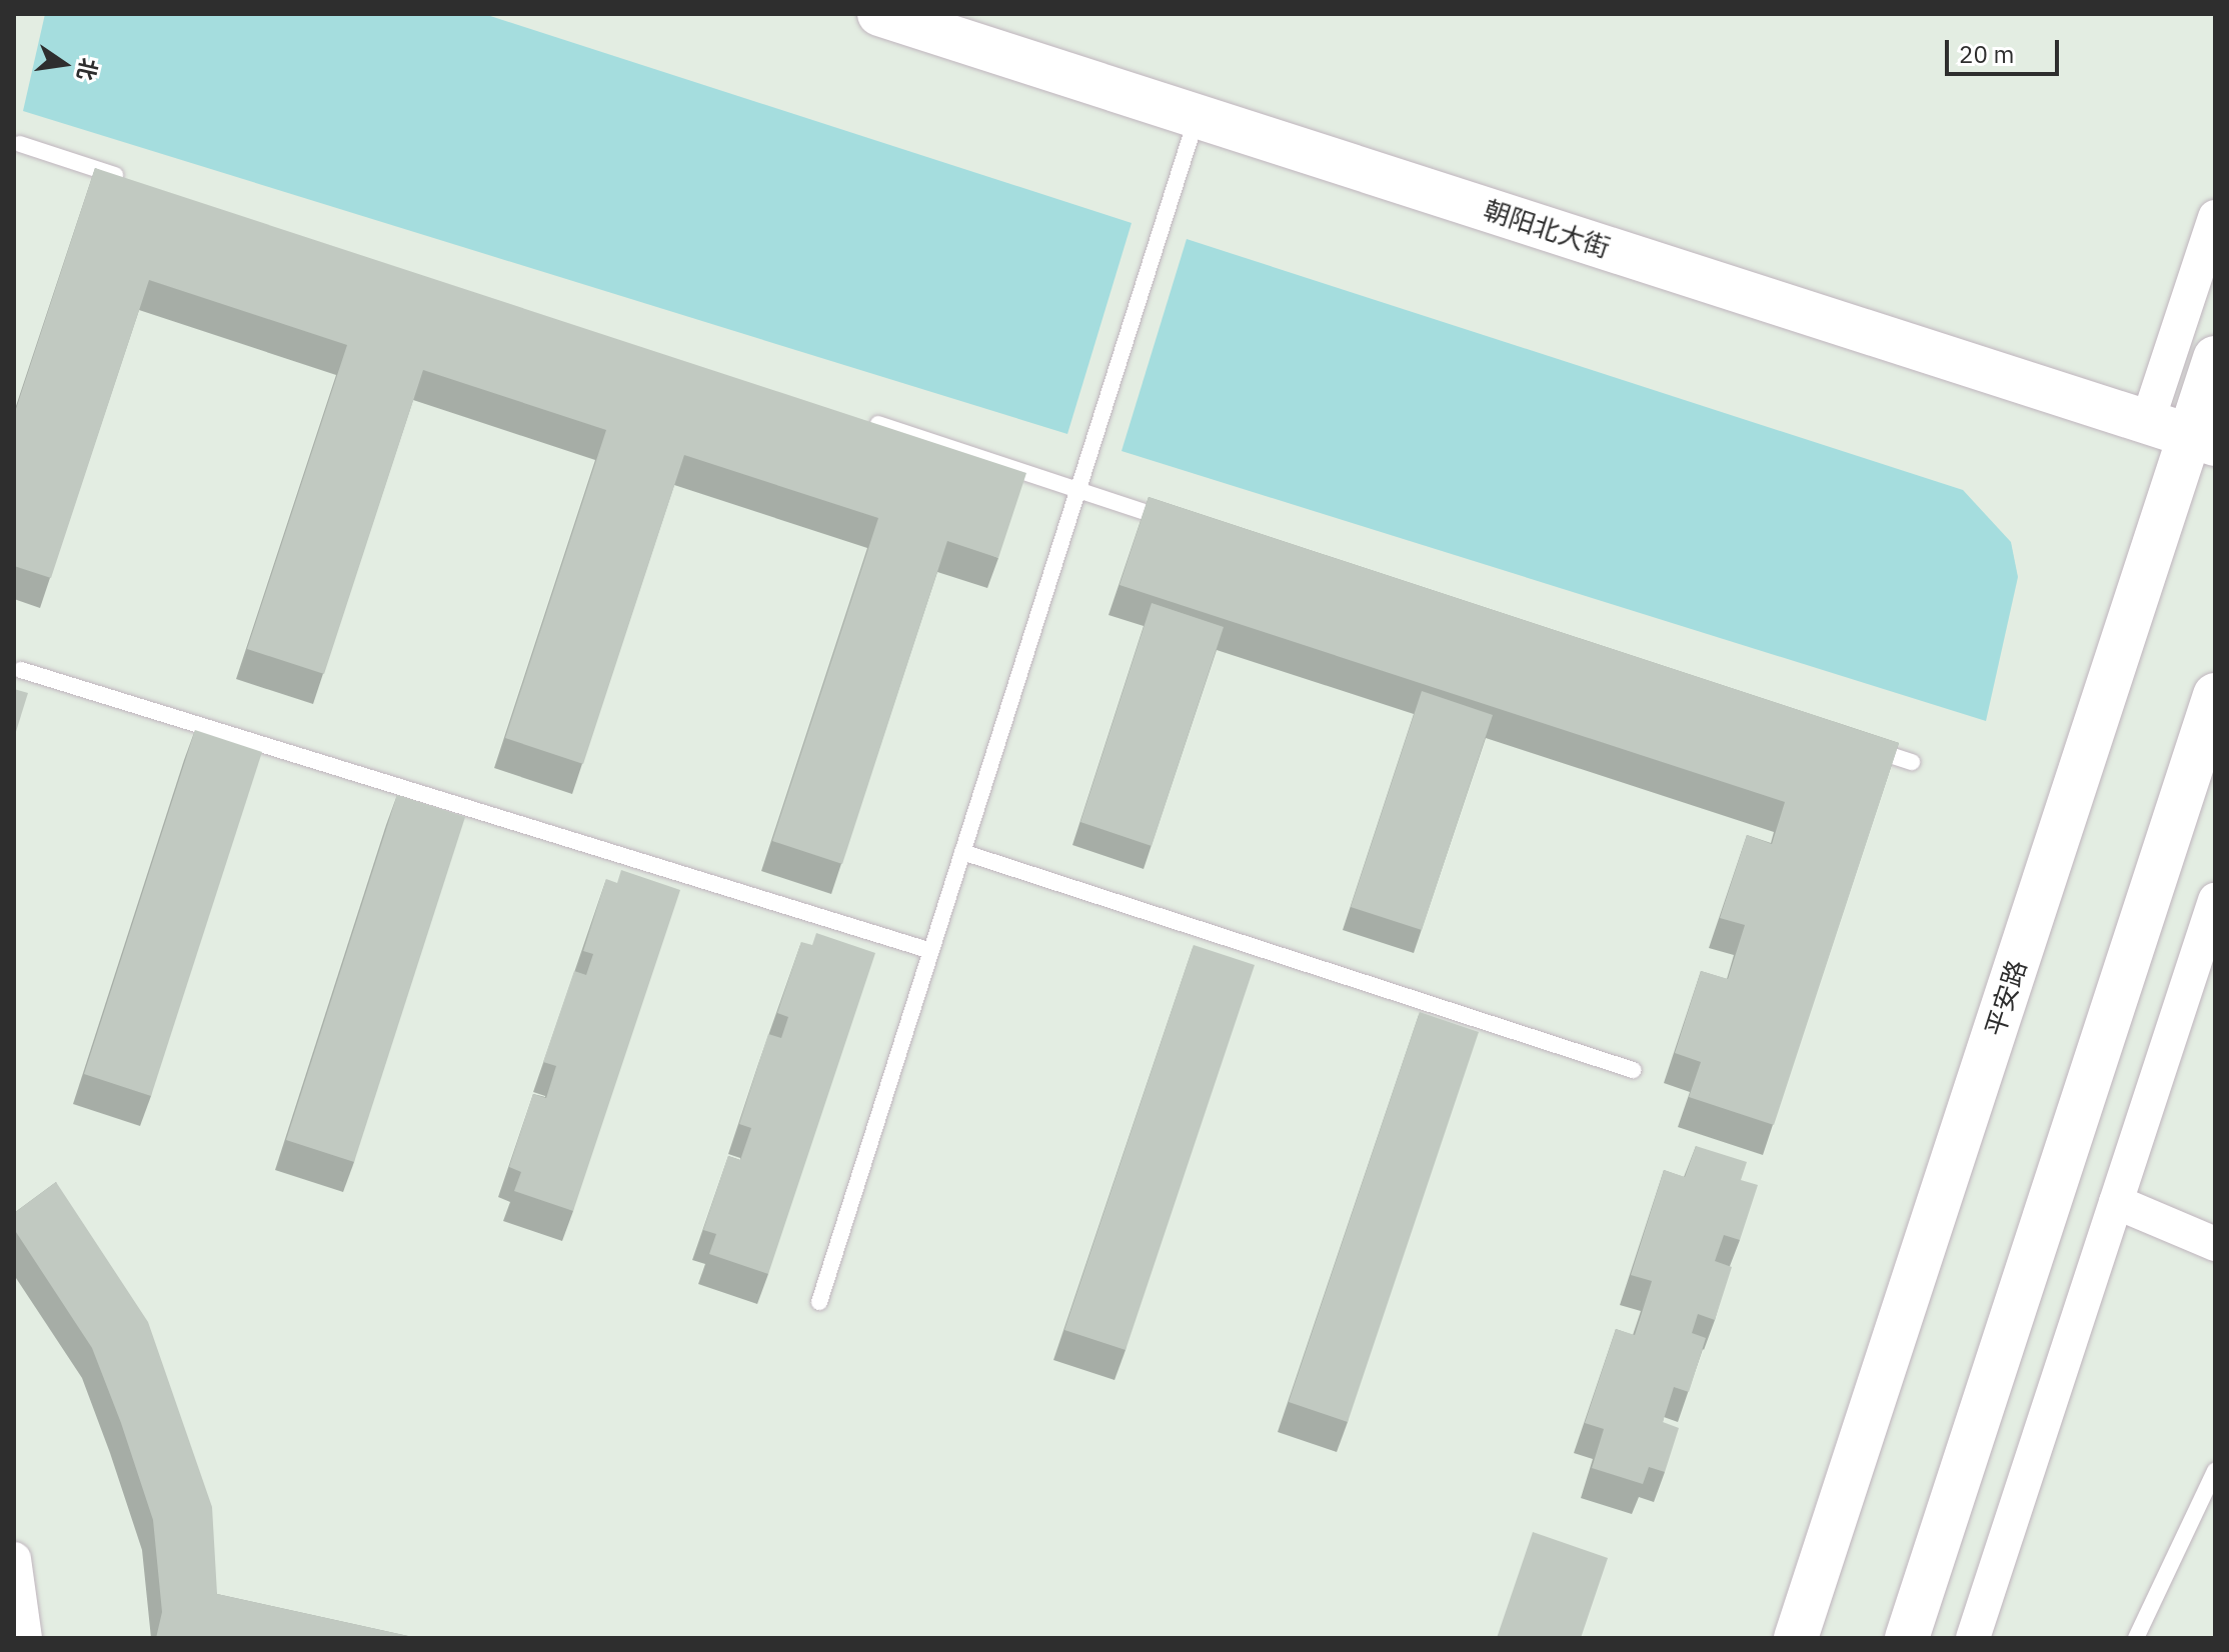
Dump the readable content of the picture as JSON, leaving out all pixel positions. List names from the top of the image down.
{
  "streets": {
    "main road": ["朝阳北大街", "平安路"]
  },
  "crossings": [
    ["朝阳北大街", "平安路"]
  ],
  "scale_bar": "20 m",
  "north": "right"
}
